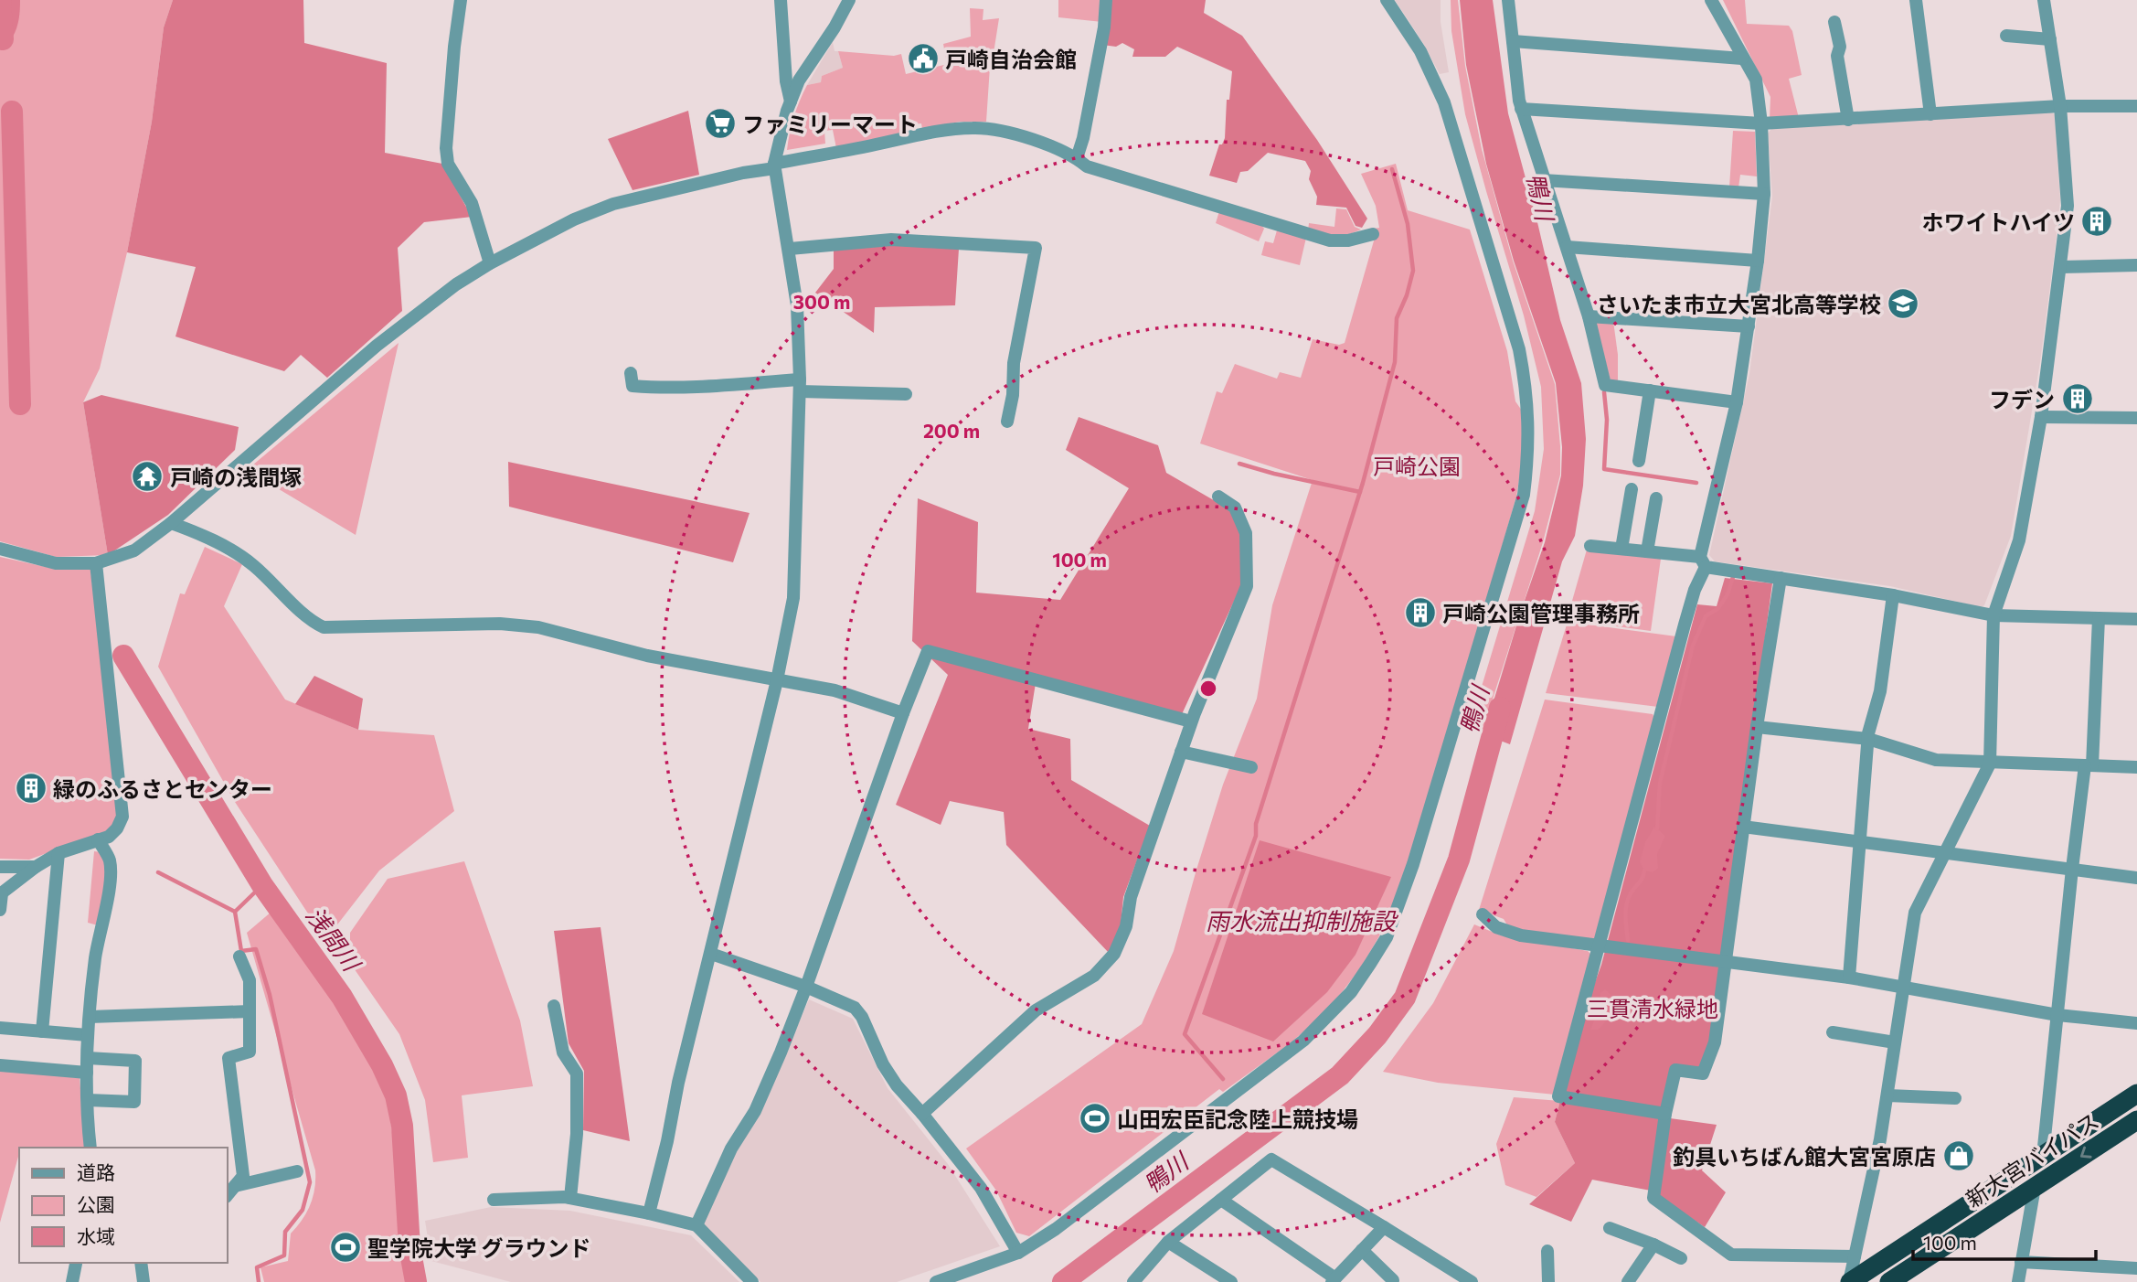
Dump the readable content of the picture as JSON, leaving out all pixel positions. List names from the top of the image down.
{
  "streets": {
    "highway": ["新大宮バイパス"]
  },
  "water": ["鴨川", "雨水流出抑制施設", "浅間川"],
  "parks": ["戸崎公園", "三貫清水緑地"],
  "places": {
    "public building": ["戸崎自治会館"],
    "supermarket": ["ファミリーマート"],
    "building": [
      "ホワイトハイツ",
      "フデン",
      "戸崎公園管理事務所",
      "緑のふるさとセンター"
    ],
    "school or university": ["さいたま市立大宮北高等学校"],
    "temple": ["戸崎の浅間塚"],
    "sports": ["山田宏臣記念陸上競技場", "聖学院大学 グラウンド"],
    "shop": ["釣具いちばん館大宮宮原店"]
  },
  "legend": ["道路", "公園", "水域"],
  "scale_bar": "100 m",
  "rings": ["300 m", "200 m", "100 m"]
}
